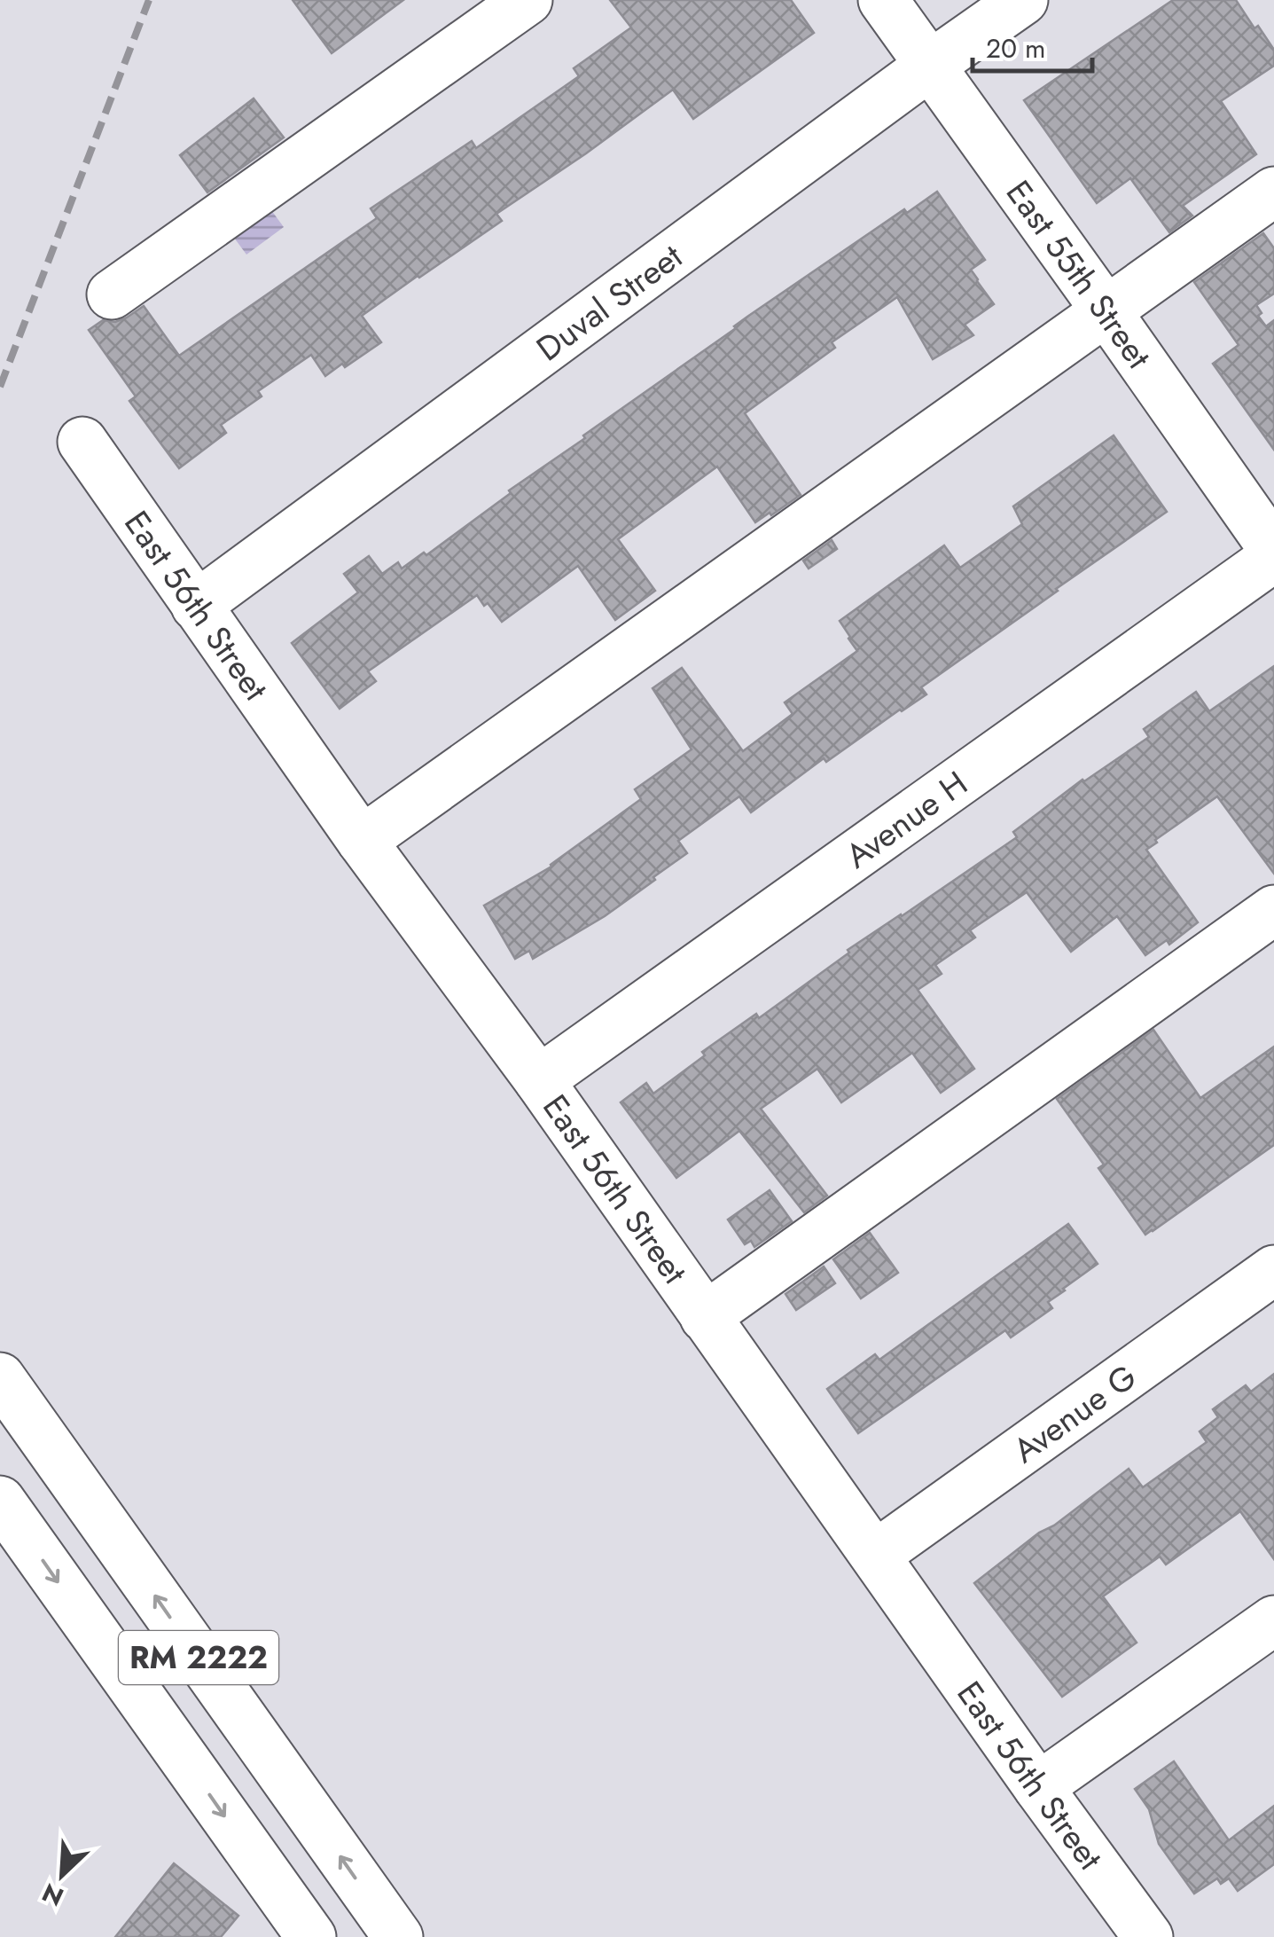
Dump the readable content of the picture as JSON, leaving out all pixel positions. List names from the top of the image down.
{
  "streets": {
    "street": [
      "East 55th Street",
      "Duval Street",
      "East 56th Street",
      "Avenue H",
      "Avenue G",
      "RM 2222"
    ]
  },
  "crossings": [
    ["East 55th Street", "Duval Street"],
    ["Duval Street", "East 56th Street"],
    ["East 56th Street", "Avenue H"],
    ["East 56th Street", "Avenue G"]
  ],
  "scale_bar": "20 m",
  "north": "bottom left"
}
